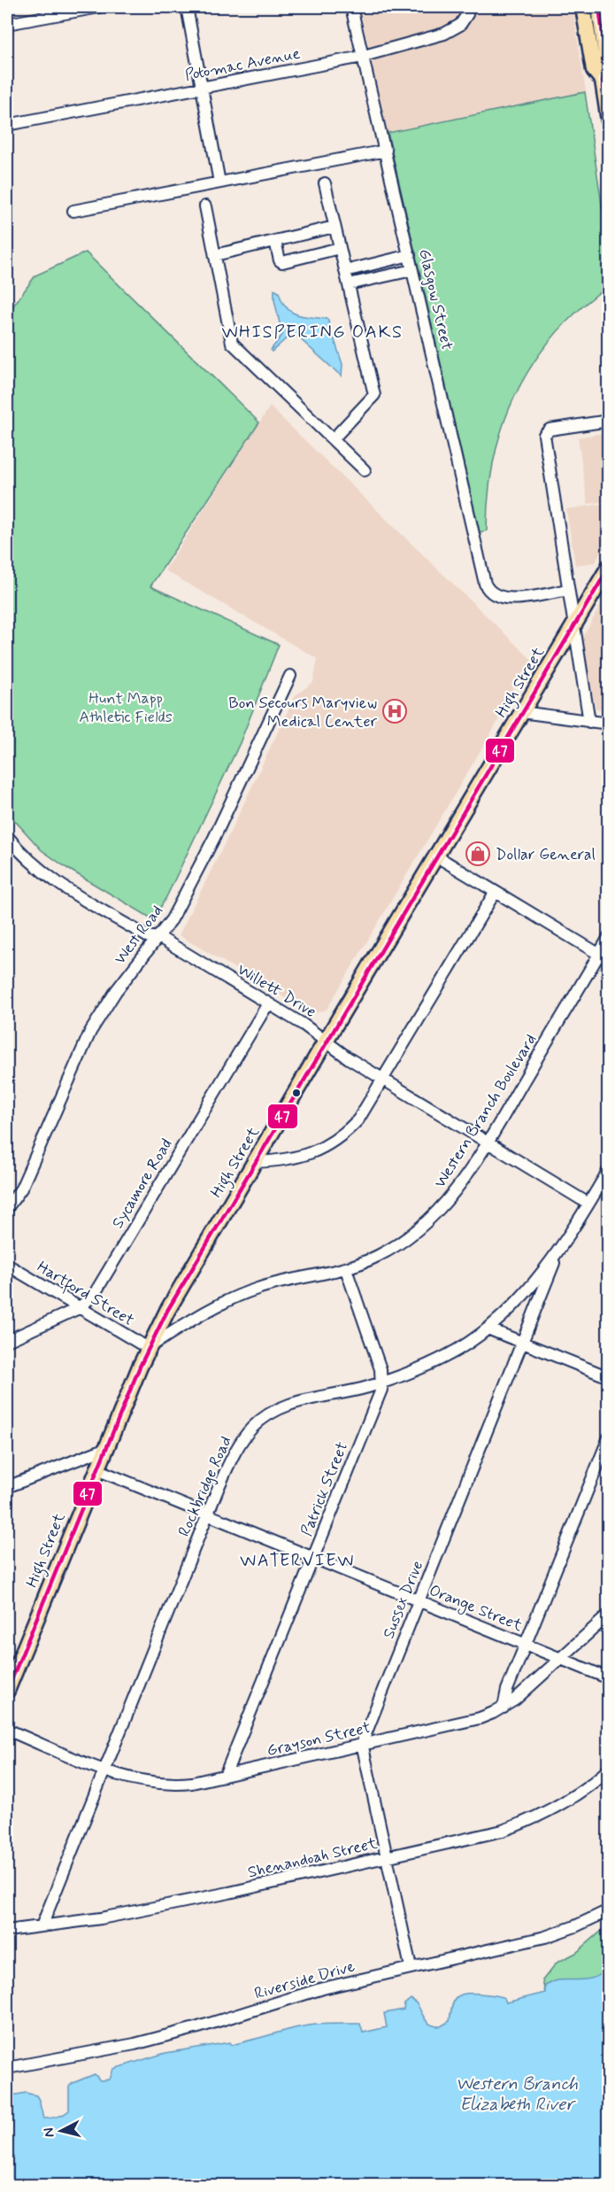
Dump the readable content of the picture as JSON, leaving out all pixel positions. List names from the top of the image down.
{
  "streets": {
    "main road": ["High Street"],
    "street": [
      "Potomac Avenue",
      "Glasgow Street",
      "West Road",
      "Willett Drive",
      "Western Branch Boulevard",
      "Sycamore Road",
      "Hartford Street",
      "Rockbridge Road",
      "Patrick Street",
      "Sussex Drive",
      "Orange Street",
      "Grayson Street",
      "Shenandoah Street",
      "Riverside Drive"
    ]
  },
  "crossings": [
    ["Potomac Avenue", "Glasgow Street"],
    ["High Street", "Willett Drive"],
    ["High Street", "Western Branch Boulevard"],
    ["High Street", "Hartford Street"],
    ["High Street", "Orange Street"],
    ["West Road", "Willett Drive"],
    ["Willett Drive", "Western Branch Boulevard"],
    ["Willett Drive", "Sycamore Road"],
    ["Willett Drive", "Rockbridge Road"],
    ["Western Branch Boulevard", "Hartford Street"],
    ["Sycamore Road", "Hartford Street"],
    ["Rockbridge Road", "Patrick Street"],
    ["Rockbridge Road", "Sussex Drive"],
    ["Rockbridge Road", "Orange Street"],
    ["Rockbridge Road", "Grayson Street"],
    ["Rockbridge Road", "Shenandoah Street"],
    ["Patrick Street", "Orange Street"],
    ["Patrick Street", "Grayson Street"],
    ["Sussex Drive", "Orange Street"],
    ["Sussex Drive", "Grayson Street"],
    ["Orange Street", "Grayson Street"]
  ],
  "districts": ["WHISPERING OAKS", "WATERVIEW"],
  "water": ["Western Branch Elizabeth River"],
  "parks": ["Hunt Mapp Athletic Fields"],
  "places": {
    "hospital": ["Bon Secours Maryview Medical Center"],
    "shop": ["Dollar General"]
  },
  "lines": ["transit line 47"],
  "north": "left"
}
